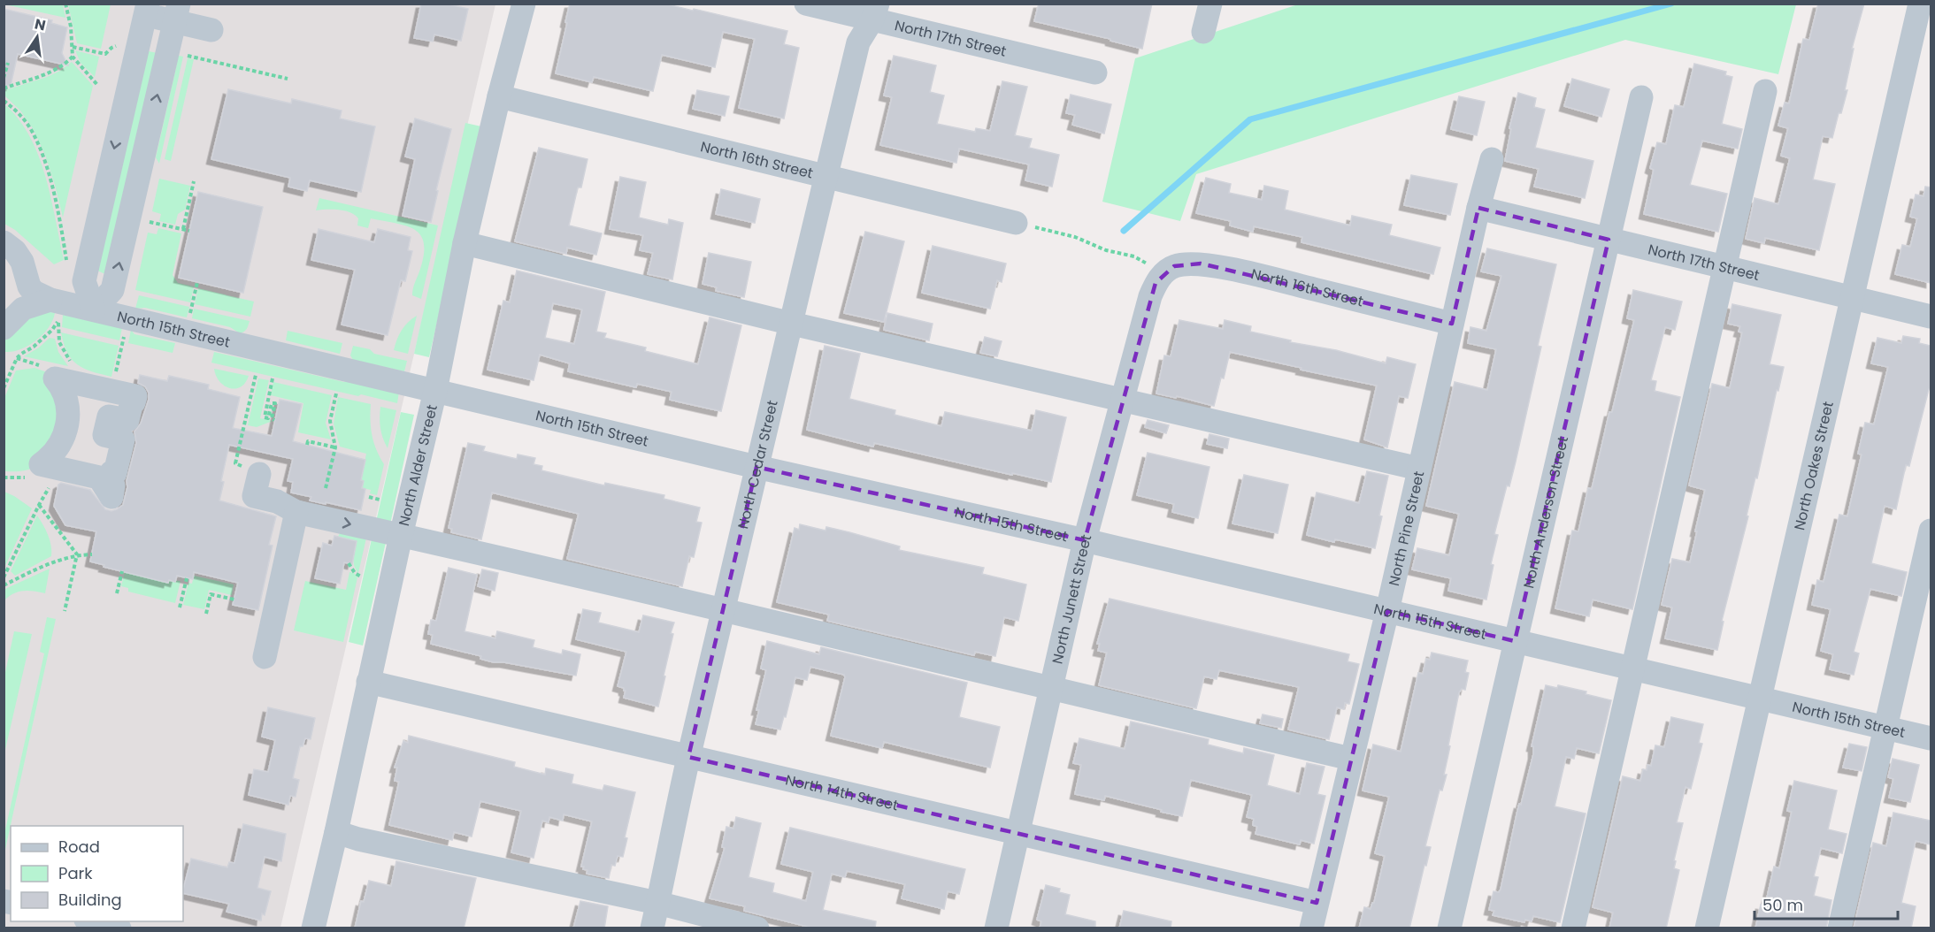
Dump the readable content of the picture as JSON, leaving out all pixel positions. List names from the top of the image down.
{
  "streets": {
    "street": [
      "North 17th Street",
      "North 16th Street",
      "North 15th Street",
      "North Cedar Street",
      "North Alder Street",
      "North Oakes Street",
      "North Anderson Street",
      "North Pine Street",
      "North Junett Street",
      "North 14th Street"
    ]
  },
  "crossings": [
    ["North 17th Street", "North Cedar Street"],
    ["North 17th Street", "North Oakes Street"],
    ["North 17th Street", "North Anderson Street"],
    ["North 17th Street", "North Pine Street"],
    ["North 16th Street", "North Cedar Street"],
    ["North 16th Street", "North Alder Street"],
    ["North 16th Street", "North Pine Street"],
    ["North 16th Street", "North Junett Street"],
    ["North 15th Street", "North Cedar Street"],
    ["North 15th Street", "North Alder Street"],
    ["North 15th Street", "North Oakes Street"],
    ["North 15th Street", "North Anderson Street"],
    ["North 15th Street", "North Pine Street"],
    ["North 15th Street", "North Junett Street"],
    ["North Cedar Street", "North 14th Street"],
    ["North Alder Street", "North 14th Street"],
    ["North Pine Street", "North 14th Street"],
    ["North Junett Street", "North 14th Street"]
  ],
  "legend": ["Road", "Park", "Building"],
  "scale_bar": "50 m",
  "north": "top"
}
